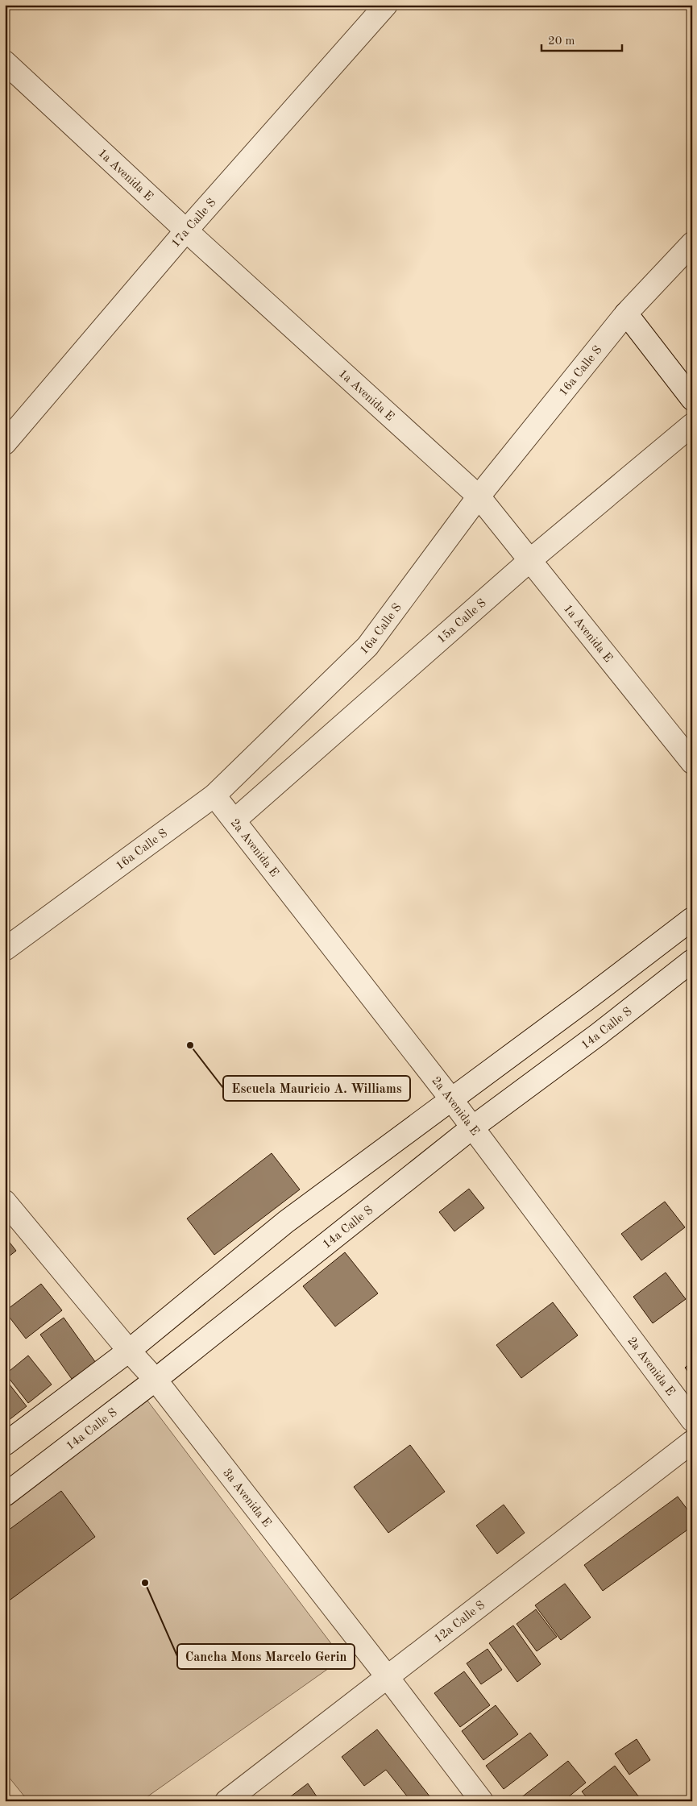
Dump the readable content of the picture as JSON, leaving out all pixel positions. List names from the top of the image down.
{
  "streets": {
    "street": [
      "1a Avenida E",
      "17a Calle S",
      "16a Calle S",
      "15a Calle S",
      "2a Avenida E",
      "14a Calle S",
      "3a Avenida E",
      "12a Calle S"
    ]
  },
  "crossings": [
    ["1a Avenida E", "17a Calle S"],
    ["1a Avenida E", "16a Calle S"],
    ["1a Avenida E", "15a Calle S"],
    ["16a Calle S", "2a Avenida E"],
    ["15a Calle S", "2a Avenida E"],
    ["2a Avenida E", "14a Calle S"],
    ["14a Calle S", "3a Avenida E"],
    ["3a Avenida E", "12a Calle S"]
  ],
  "places": ["Escuela Mauricio A. Williams", "Cancha Mons Marcelo Gerin"],
  "scale_bar": "20 m"
}
